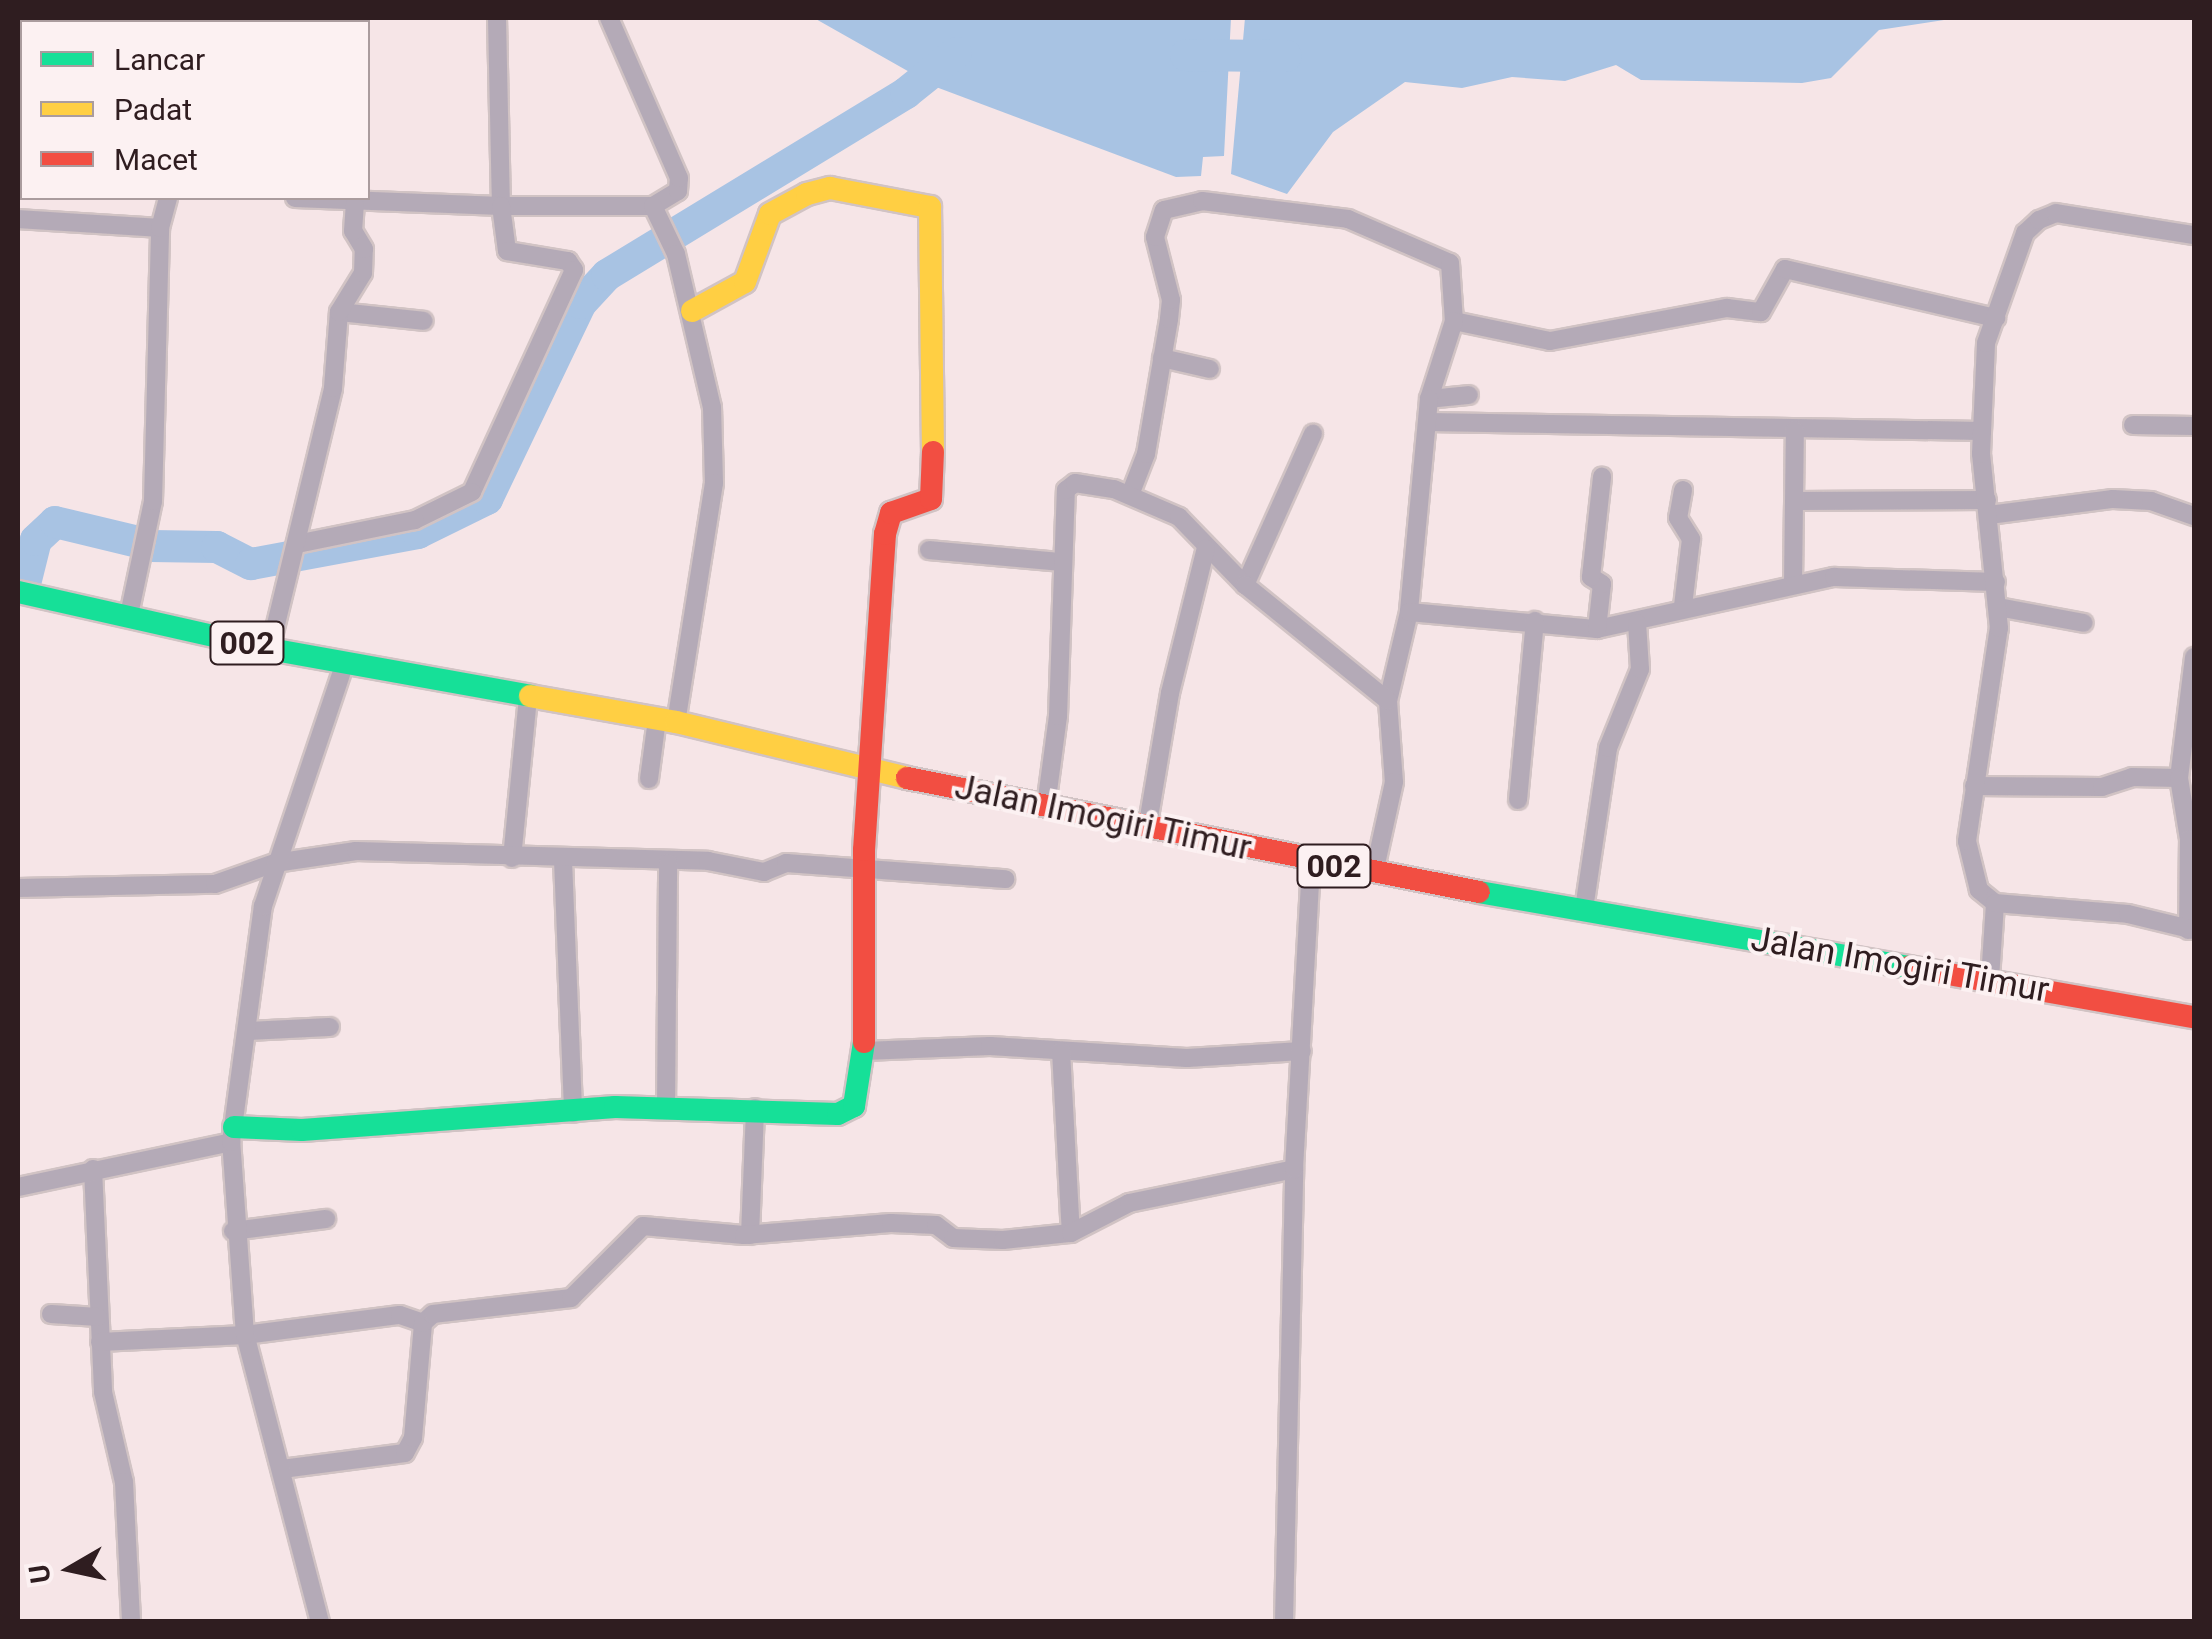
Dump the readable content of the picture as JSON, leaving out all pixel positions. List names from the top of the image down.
{
  "streets": {
    "main road": ["002", "Jalan Imogiri Timur"]
  },
  "legend": ["Lancar", "Padat", "Macet"],
  "north": "left"
}
